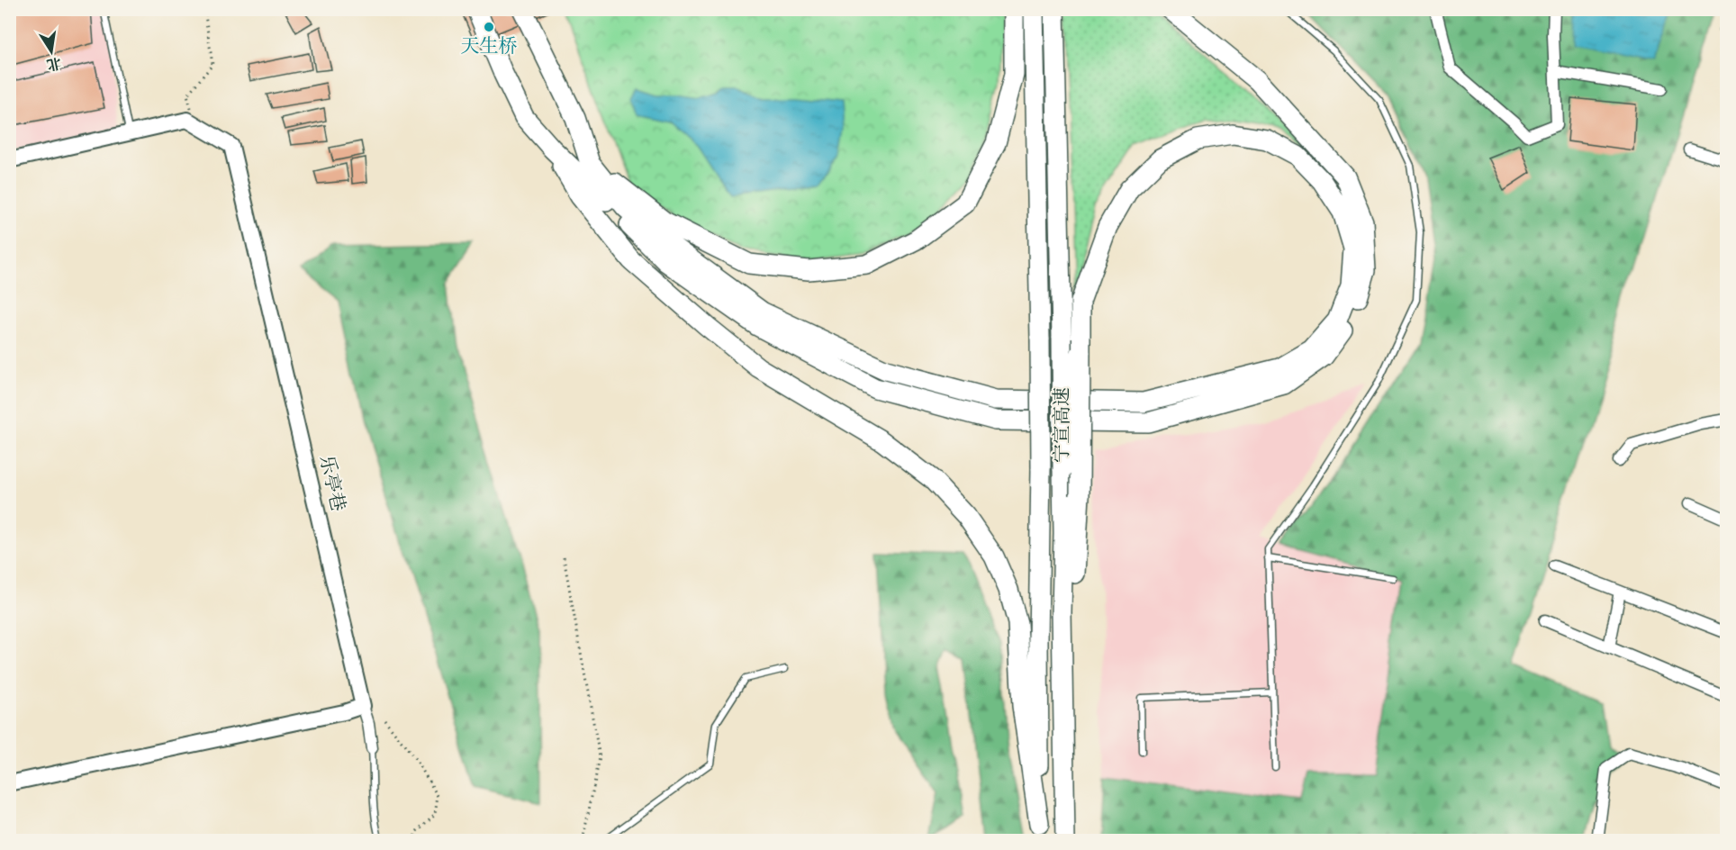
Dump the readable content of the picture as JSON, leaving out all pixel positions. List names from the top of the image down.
{
  "streets": {
    "highway": ["宁宣高速"],
    "street": ["乐亭巷"]
  },
  "places": ["天生桥"],
  "north": "bottom"
}
